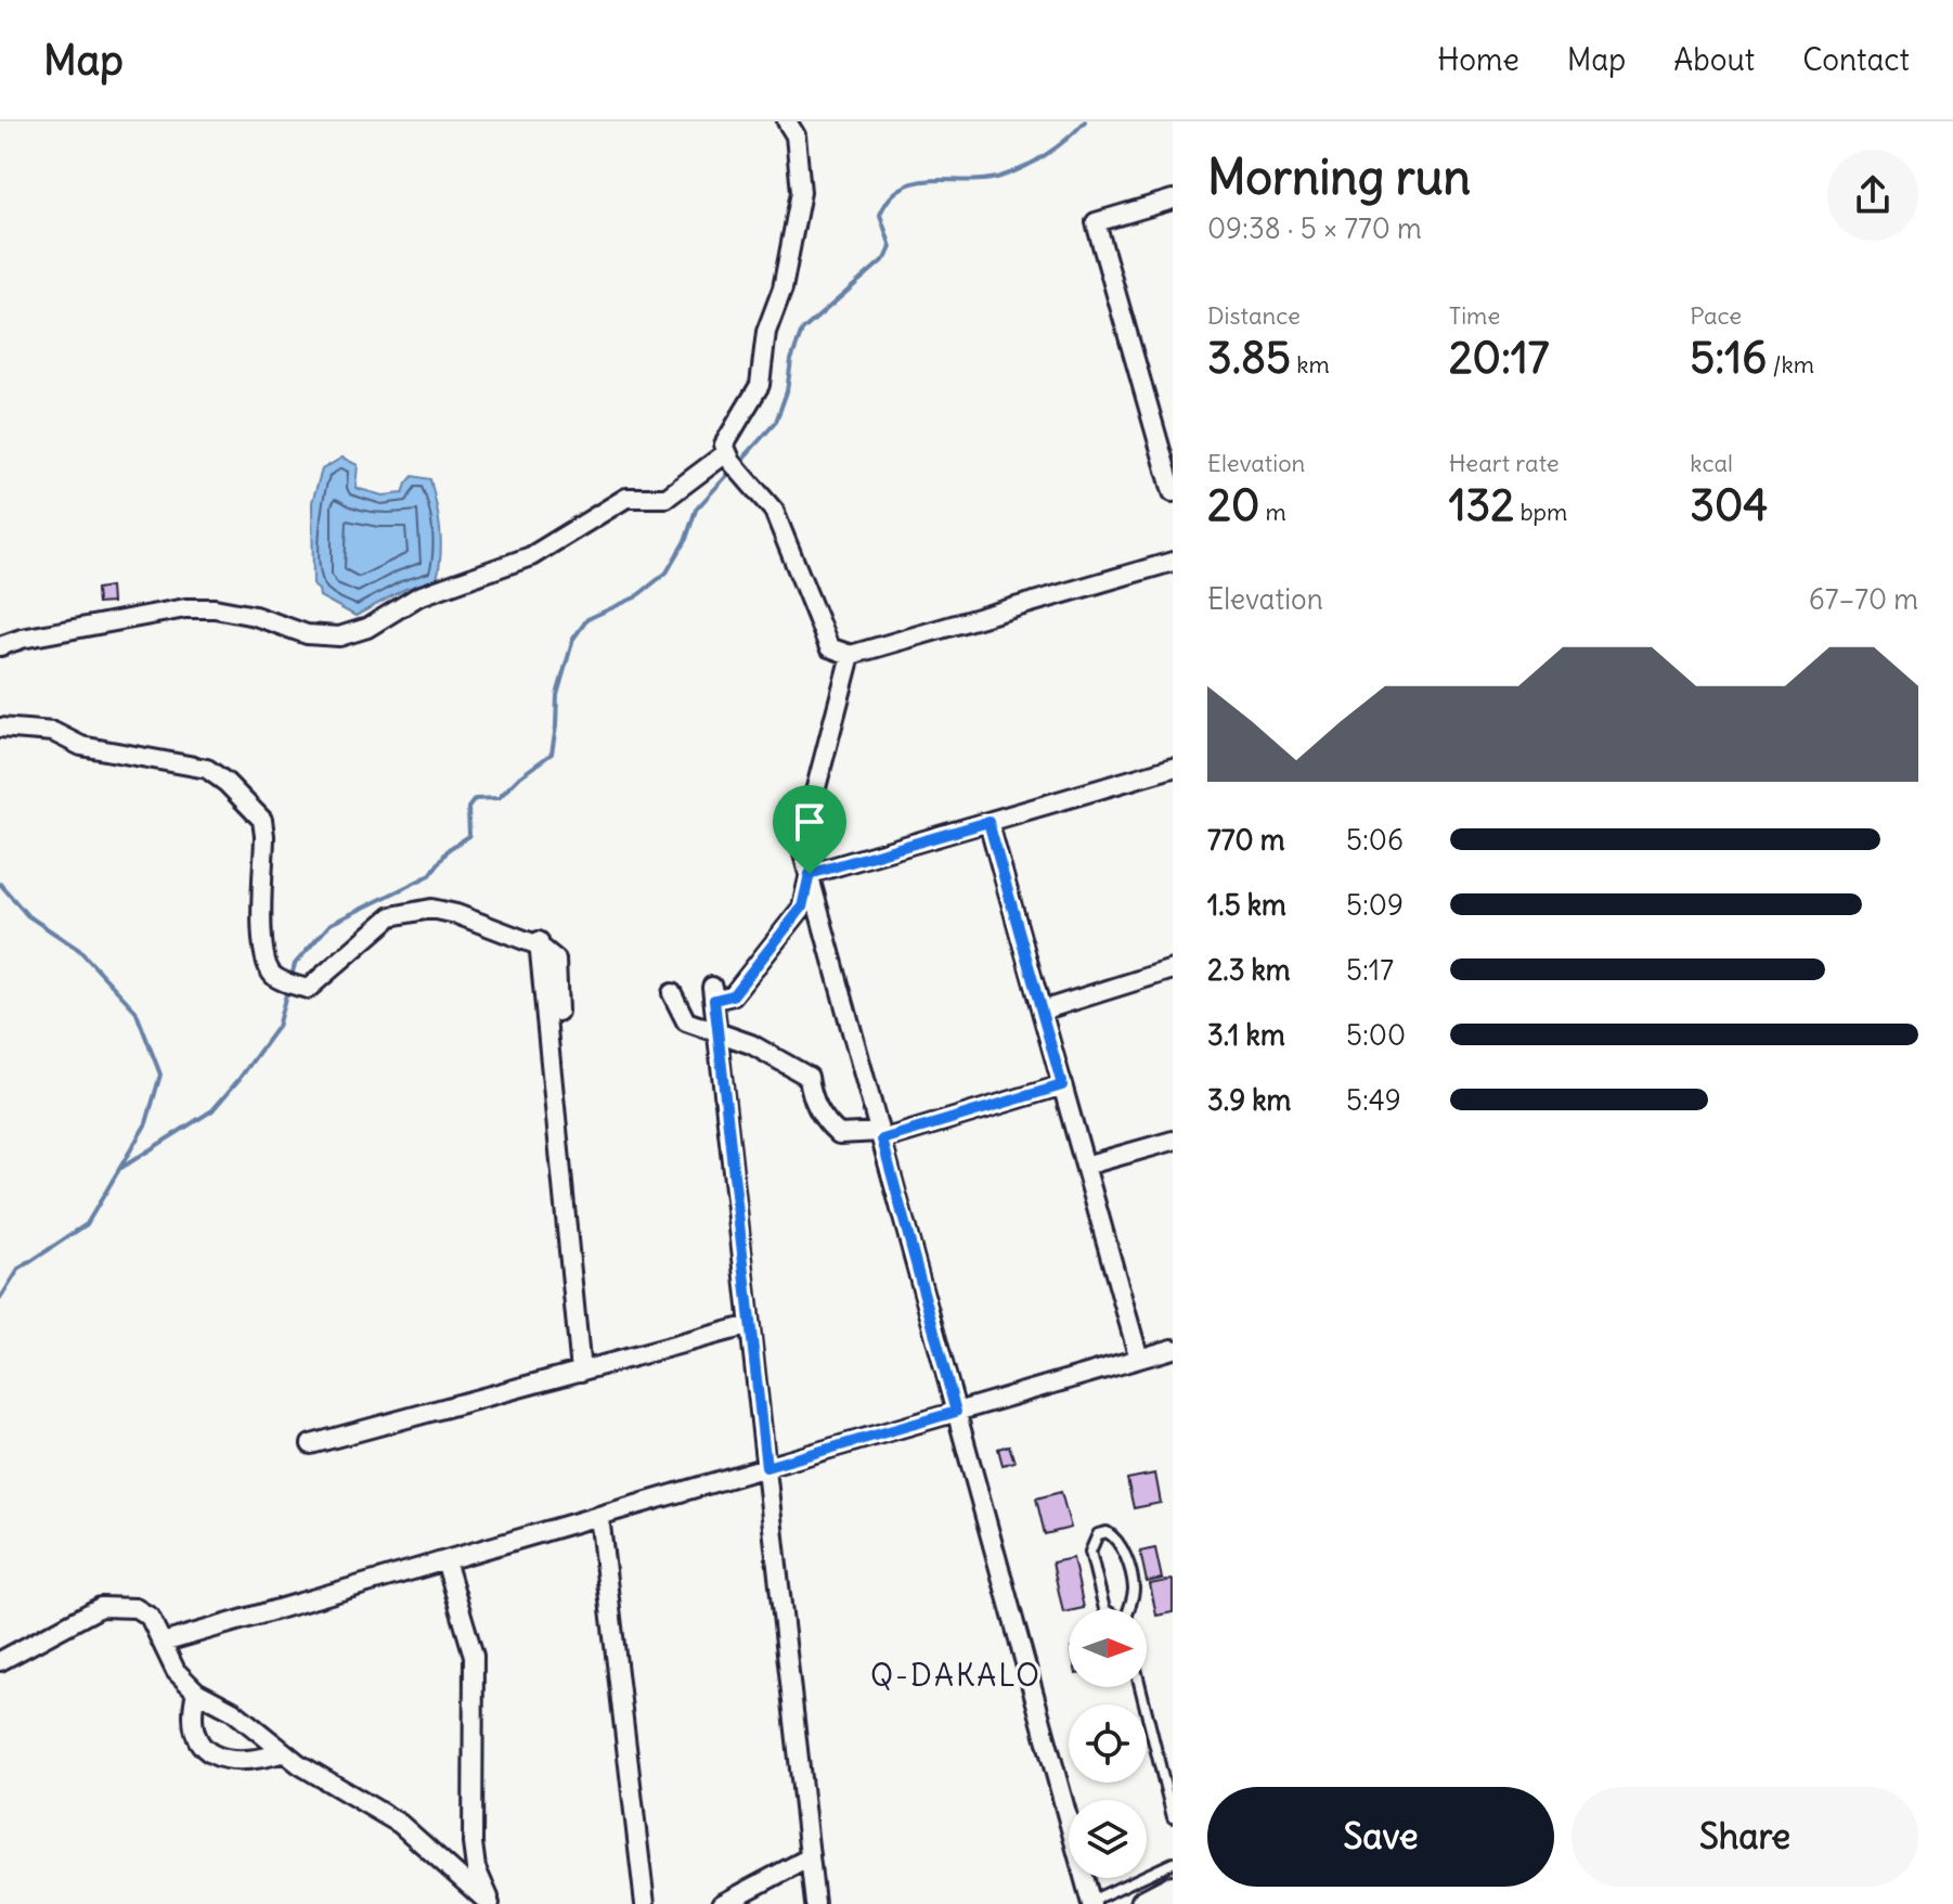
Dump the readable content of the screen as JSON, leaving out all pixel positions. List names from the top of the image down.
{
  "districts": ["Q-DAKALO"],
  "north": "right",
  "page": {
    "header": "Map",
    "nav": [
      "Home",
      "Map",
      "About",
      "Contact"
    ],
    "heading": ["Morning run", "09:38 · 5 × 770 m"],
    "stats": [
      ["Distance", "3.85 km"],
      ["Time", "20:17"],
      ["Pace", "5:16 /km"],
      ["Elevation", "20 m"],
      ["Heart rate", "132 bpm"],
      ["kcal", "304"]
    ],
    "chart": ["Elevation", "67–70 m"],
    "list": [
      {
        "name": "770 m",
        "note": "5:06"
      },
      {
        "name": "1.5 km",
        "note": "5:09"
      },
      {
        "name": "2.3 km",
        "note": "5:17"
      },
      {
        "name": "3.1 km",
        "note": "5:00"
      },
      {
        "name": "3.9 km",
        "note": "5:49"
      }
    ],
    "buttons": ["Save", "Share"]
  }
}
